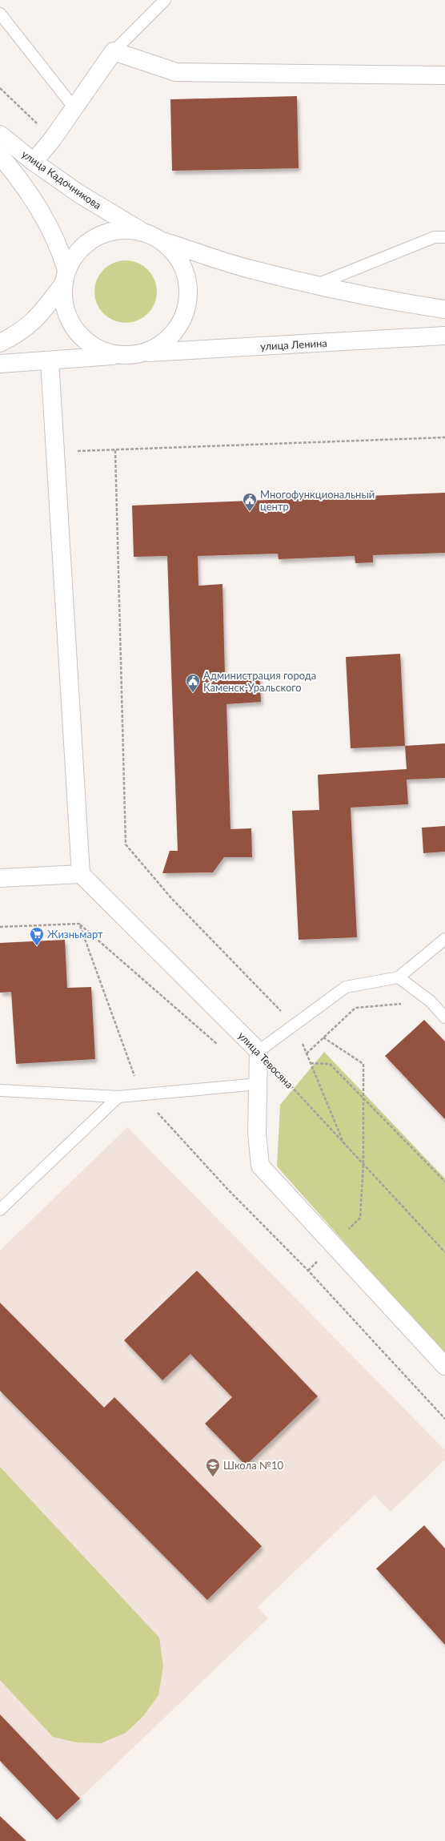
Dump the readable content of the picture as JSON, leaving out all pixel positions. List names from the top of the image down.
{
  "streets": {
    "street": ["улица Кадочникова", "улица Ленина", "улица Тевосяна"]
  },
  "places": {
    "public building": ["Многофункциональный центр", "Администрация города Каменск-Уральского"],
    "supermarket": ["Жизньмарт"],
    "school or university": ["Школа №10"]
  }
}
